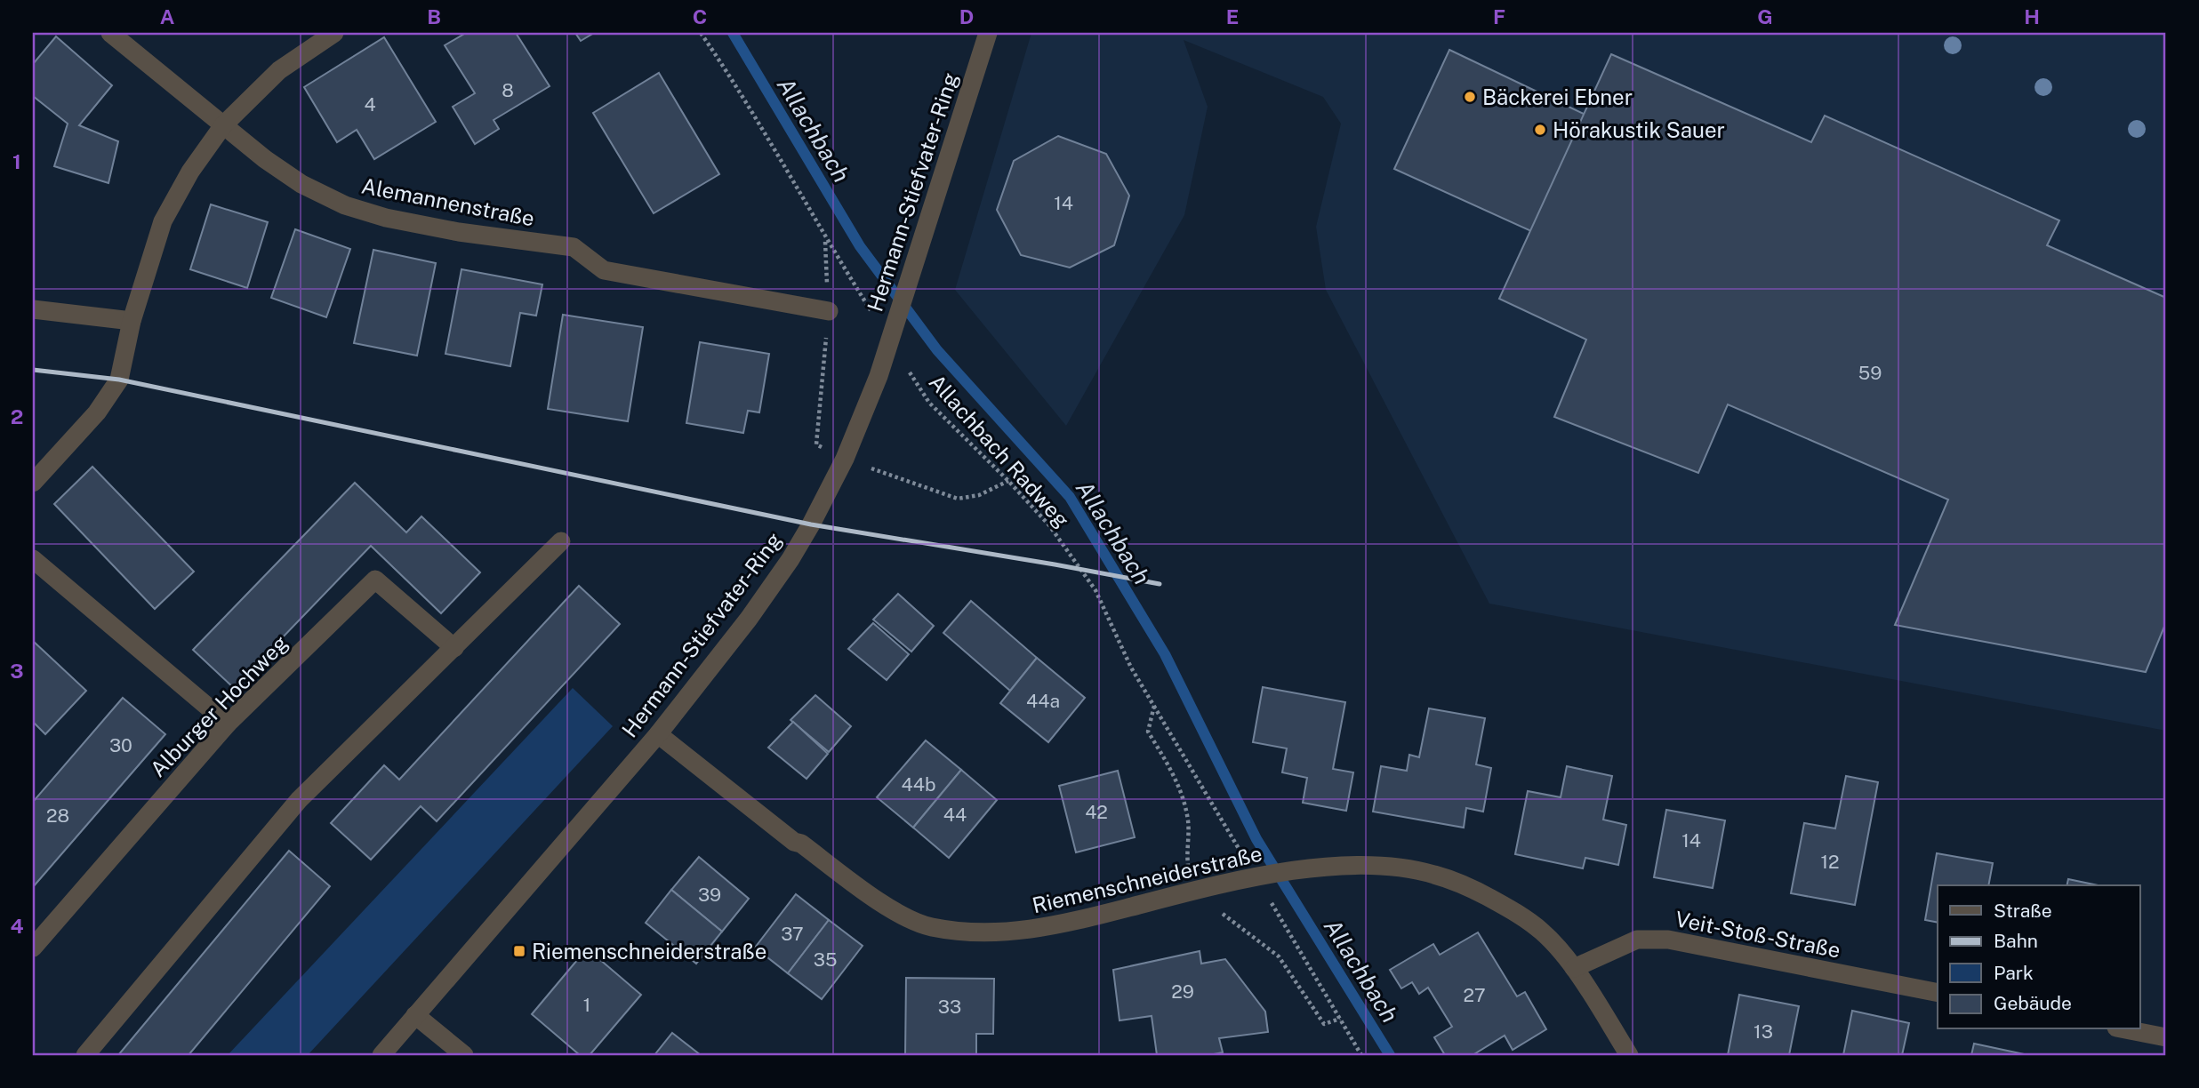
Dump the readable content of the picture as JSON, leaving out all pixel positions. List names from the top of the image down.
{
  "streets": {
    "street": [
      "Hermann-Stiefvater-Ring",
      "Alemannenstraße",
      "Alburger Hochweg",
      "Riemenschneiderstraße",
      "Veit-Stoß-Straße"
    ],
    "path": ["Allachbach Radweg"]
  },
  "crossings": [
    ["Hermann-Stiefvater-Ring", "Riemenschneiderstraße"],
    ["Riemenschneiderstraße", "Veit-Stoß-Straße"]
  ],
  "water": ["Allachbach"],
  "places": {
    "other": ["Bäckerei Ebner", "Hörakustik Sauer"],
    "transit": ["Riemenschneiderstraße"]
  },
  "house_numbers": [
    "8",
    "4",
    "14",
    "59",
    "44a",
    "30",
    "44b",
    "42",
    "44",
    "28",
    "14",
    "12",
    "39",
    "37",
    "35",
    "29",
    "27",
    "1",
    "33",
    "13"
  ],
  "legend": [
    "Straße",
    "Bahn",
    "Park",
    "Gebäude"
  ],
  "grid": {
    "columns": [
      "A",
      "B",
      "C",
      "D",
      "E",
      "F",
      "G",
      "H"
    ],
    "rows": [
      "1",
      "2",
      "3",
      "4"
    ]
  }
}
